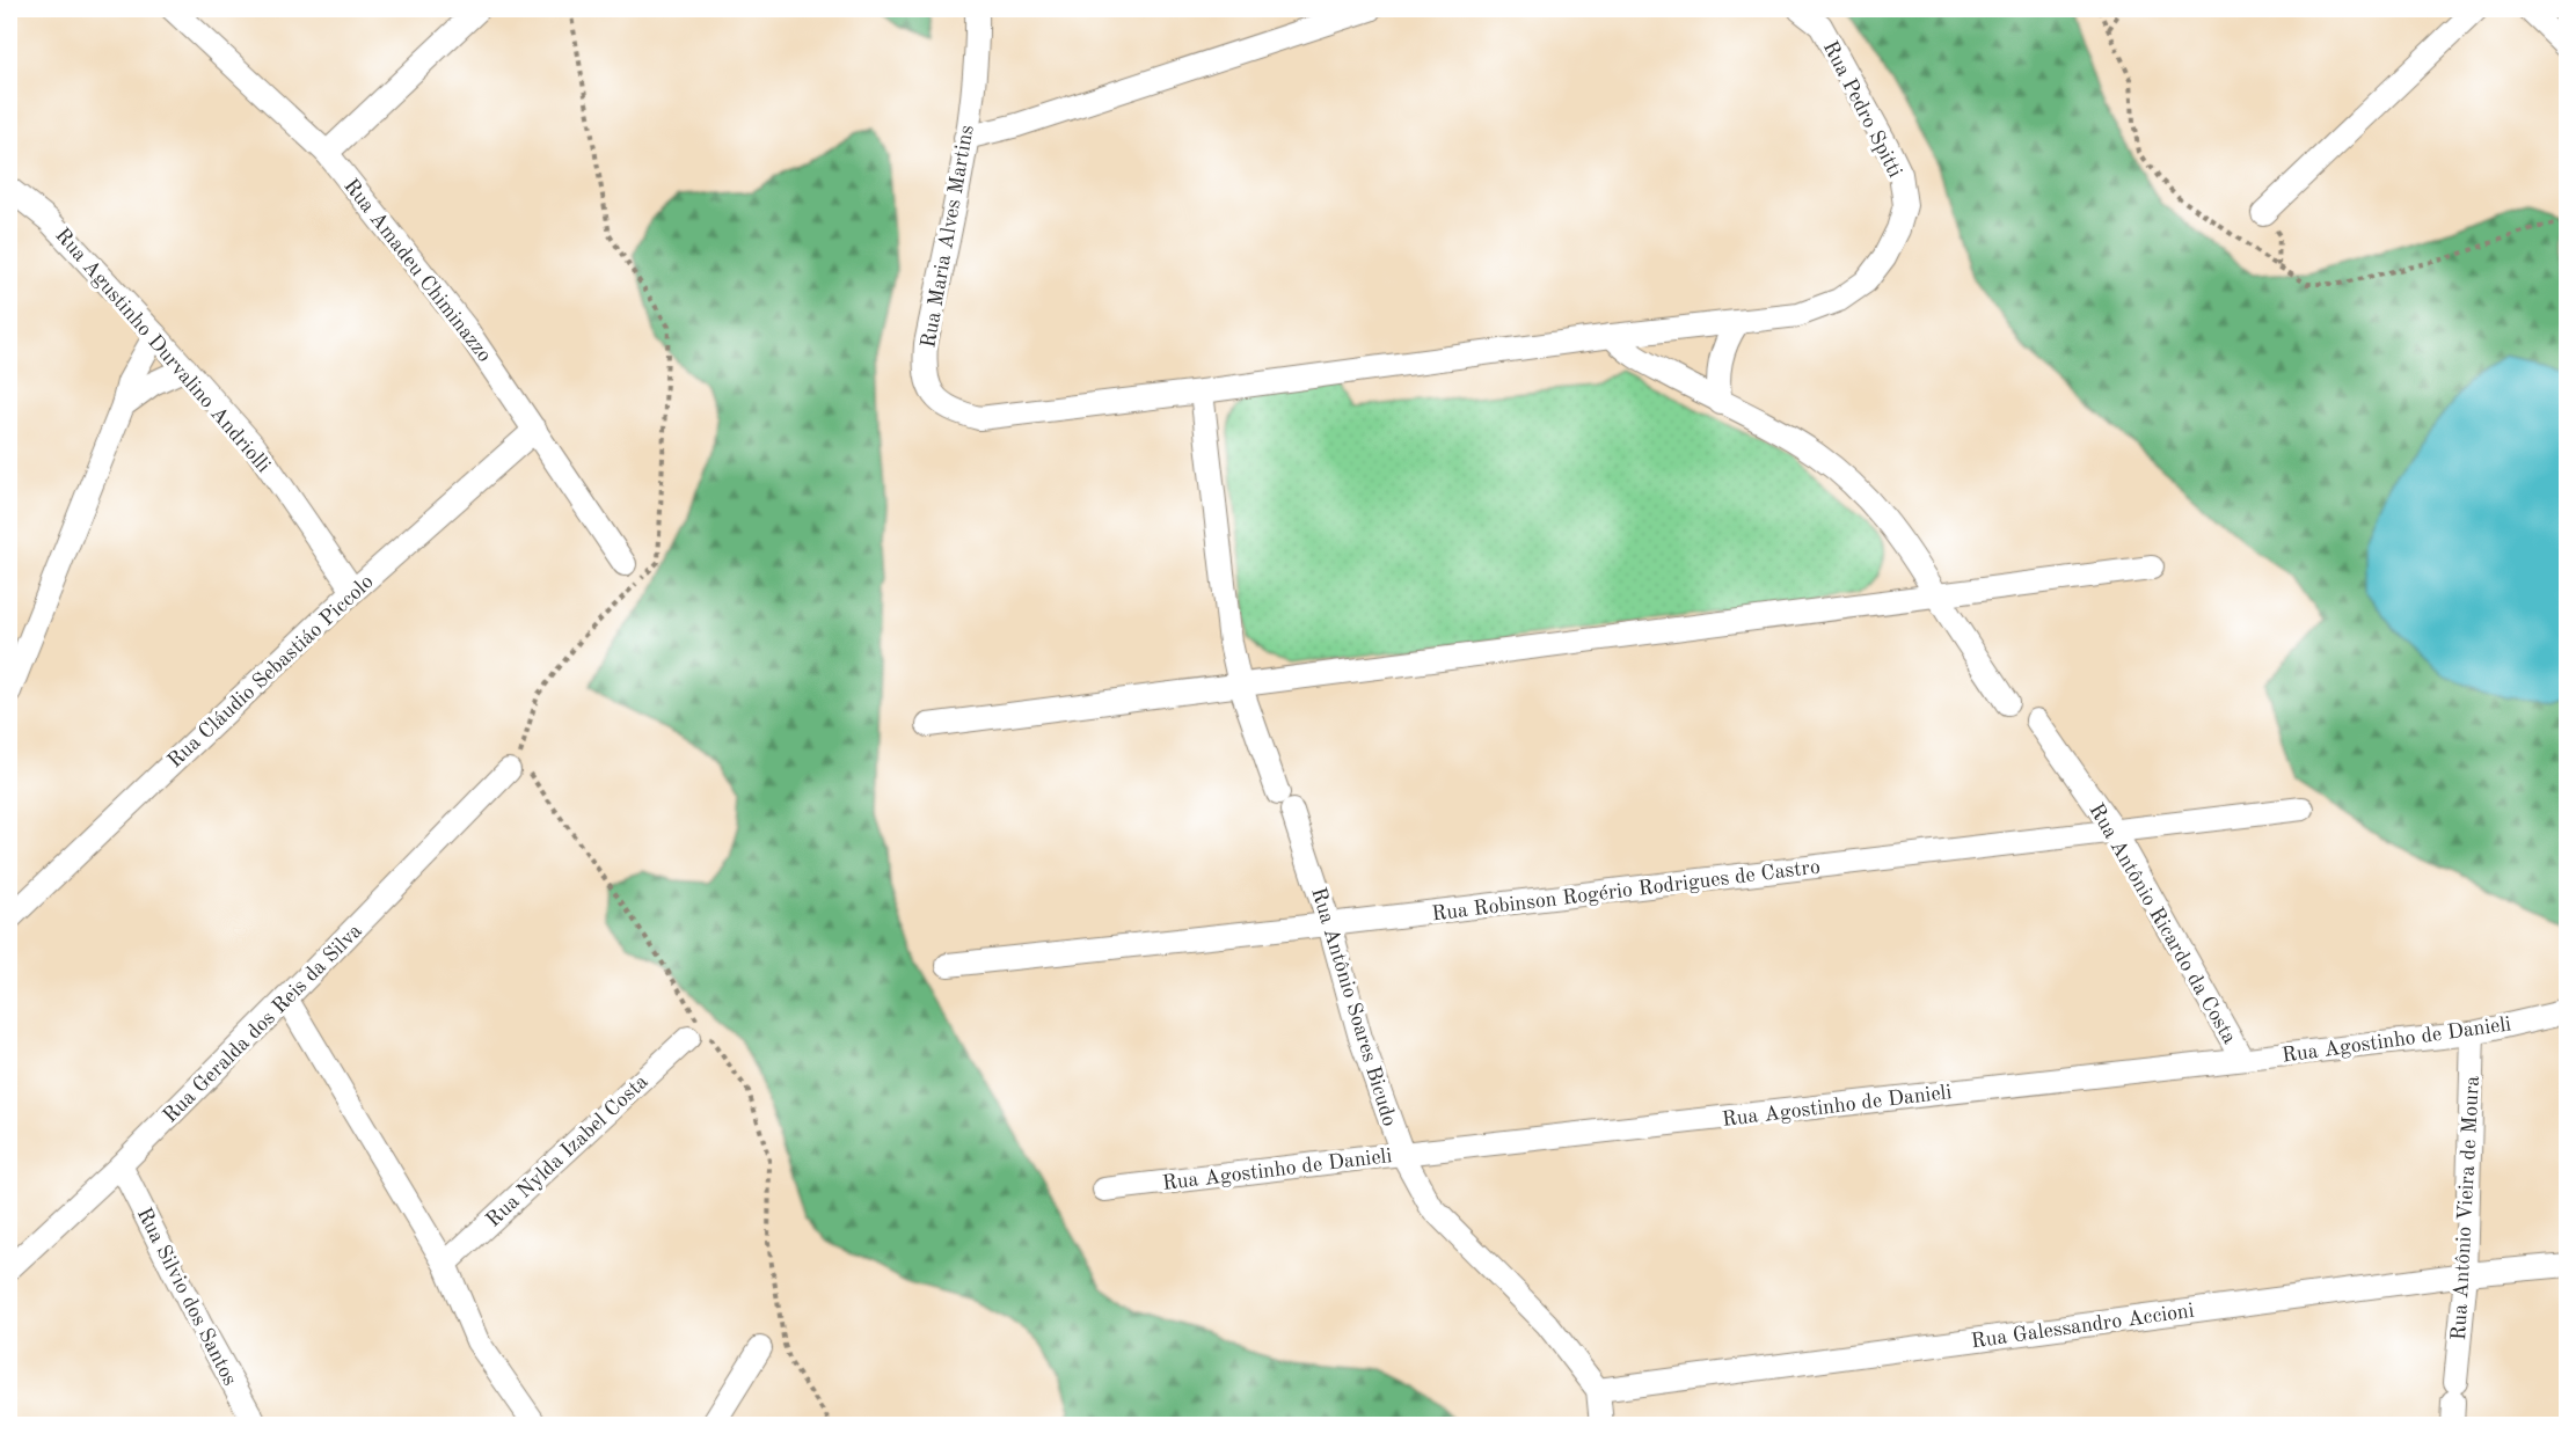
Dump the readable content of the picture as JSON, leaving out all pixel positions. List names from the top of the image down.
{
  "streets": {
    "street": [
      "Rua Pedro Spitti",
      "Rua Maria Alves Martins",
      "Rua Amadeu Chiminazzo",
      "Rua Agustinho Durvalino Andriolli",
      "Rua Cláudio Sebastiáo Piccolo",
      "Rua Robinson Rogério Rodrigues de Castro",
      "Rua Antônio Ricardo da Costa",
      "Rua Antônio Soares Bicudo",
      "Rua Geralda dos Reis da Silva",
      "Rua Agostinho de Danieli",
      "Rua Nylda Izabel Costa",
      "Rua Antônio Vieira de Moura",
      "Rua Silvio dos Santos",
      "Rua Galessandro Accioni"
    ]
  },
  "crossings": [
    ["Rua Pedro Spitti", "Rua Maria Alves Martins"],
    ["Rua Maria Alves Martins", "Rua Antônio Soares Bicudo"],
    ["Rua Amadeu Chiminazzo", "Rua Cláudio Sebastiáo Piccolo"],
    ["Rua Agustinho Durvalino Andriolli", "Rua Cláudio Sebastiáo Piccolo"],
    ["Rua Robinson Rogério Rodrigues de Castro", "Rua Antônio Ricardo da Costa"],
    ["Rua Robinson Rogério Rodrigues de Castro", "Rua Antônio Soares Bicudo"],
    ["Rua Antônio Ricardo da Costa", "Rua Agostinho de Danieli"],
    ["Rua Antônio Soares Bicudo", "Rua Agostinho de Danieli"],
    ["Rua Antônio Soares Bicudo", "Rua Galessandro Accioni"],
    ["Rua Geralda dos Reis da Silva", "Rua Silvio dos Santos"],
    ["Rua Agostinho de Danieli", "Rua Antônio Vieira de Moura"],
    ["Rua Antônio Vieira de Moura", "Rua Galessandro Accioni"]
  ]
}
